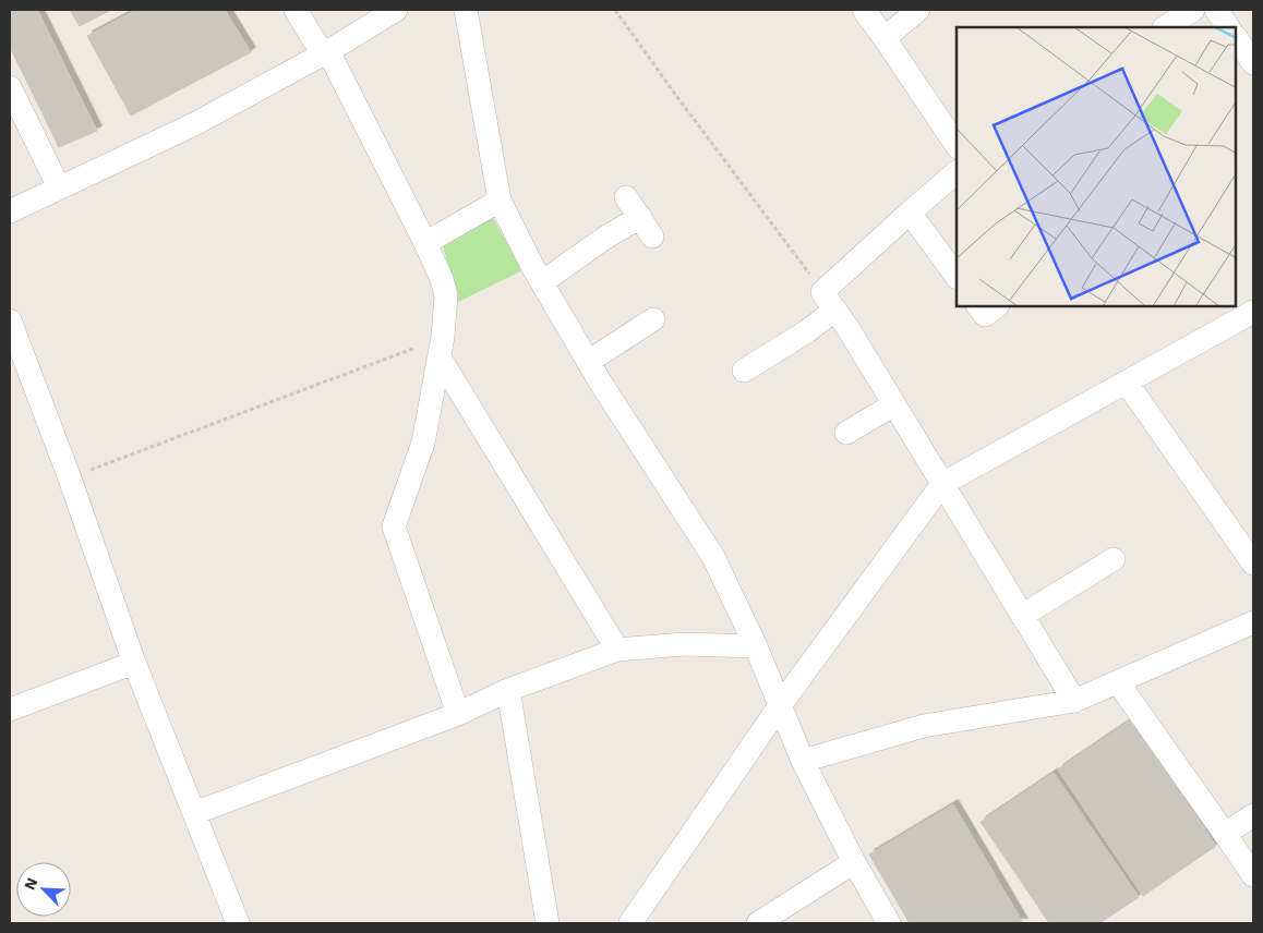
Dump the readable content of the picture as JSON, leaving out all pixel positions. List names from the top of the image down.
{
  "north": "top left"
}
